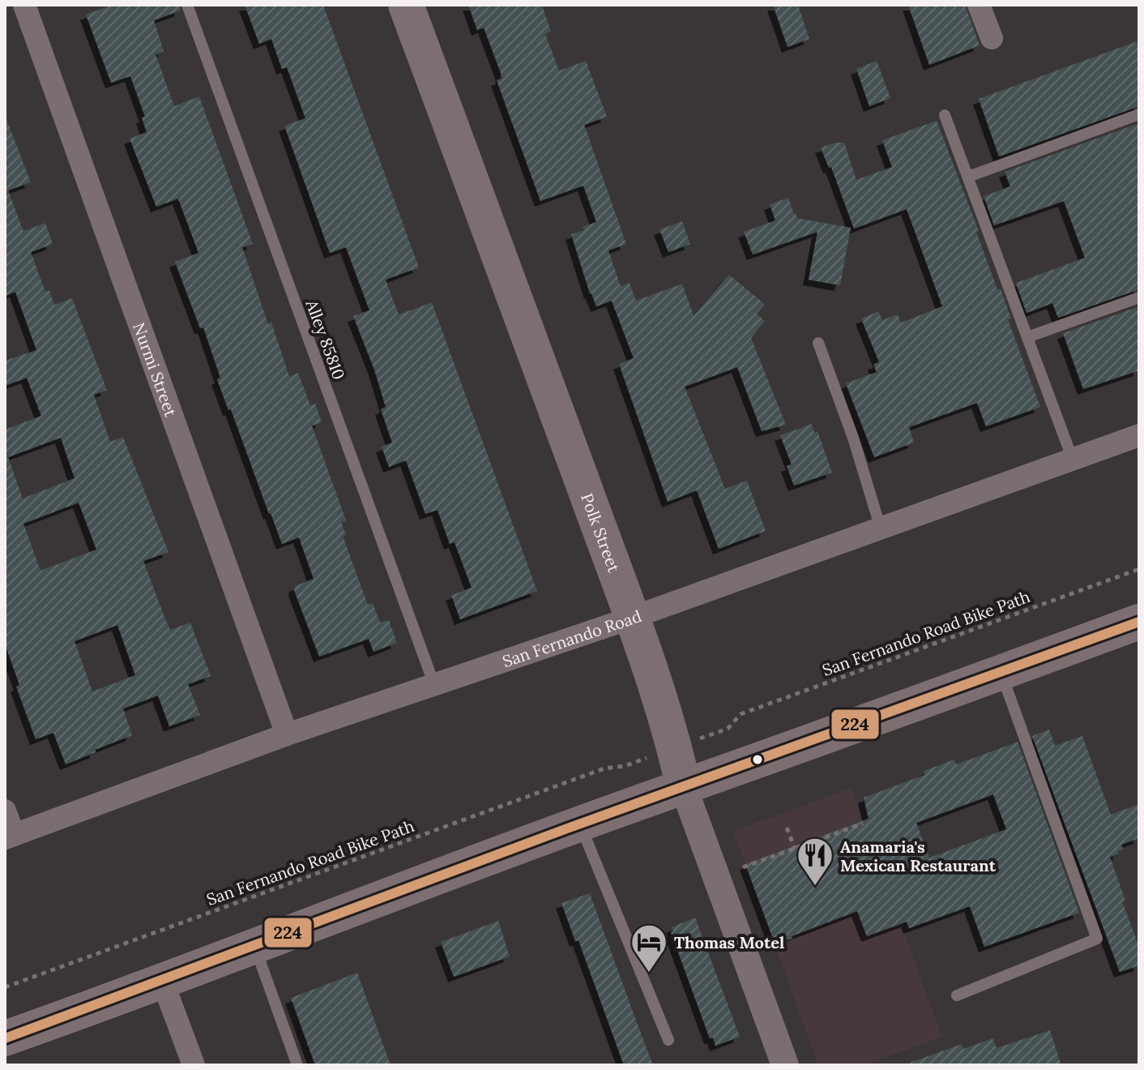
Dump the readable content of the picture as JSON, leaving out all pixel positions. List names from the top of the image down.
{
  "streets": {
    "main road": ["Polk Street"],
    "street": ["Nurmi Street", "San Fernando Road"],
    "lane": ["Alley 85810"],
    "path": ["San Fernando Road Bike Path"]
  },
  "crossings": [
    ["Alley 85810", "San Fernando Road"],
    ["Nurmi Street", "San Fernando Road"],
    ["Polk Street", "San Fernando Road"]
  ],
  "places": {
    "restaurant": ["Anamaria's Mexican Restaurant"],
    "hotel": ["Thomas Motel"]
  },
  "lines": ["transit line 224"]
}
